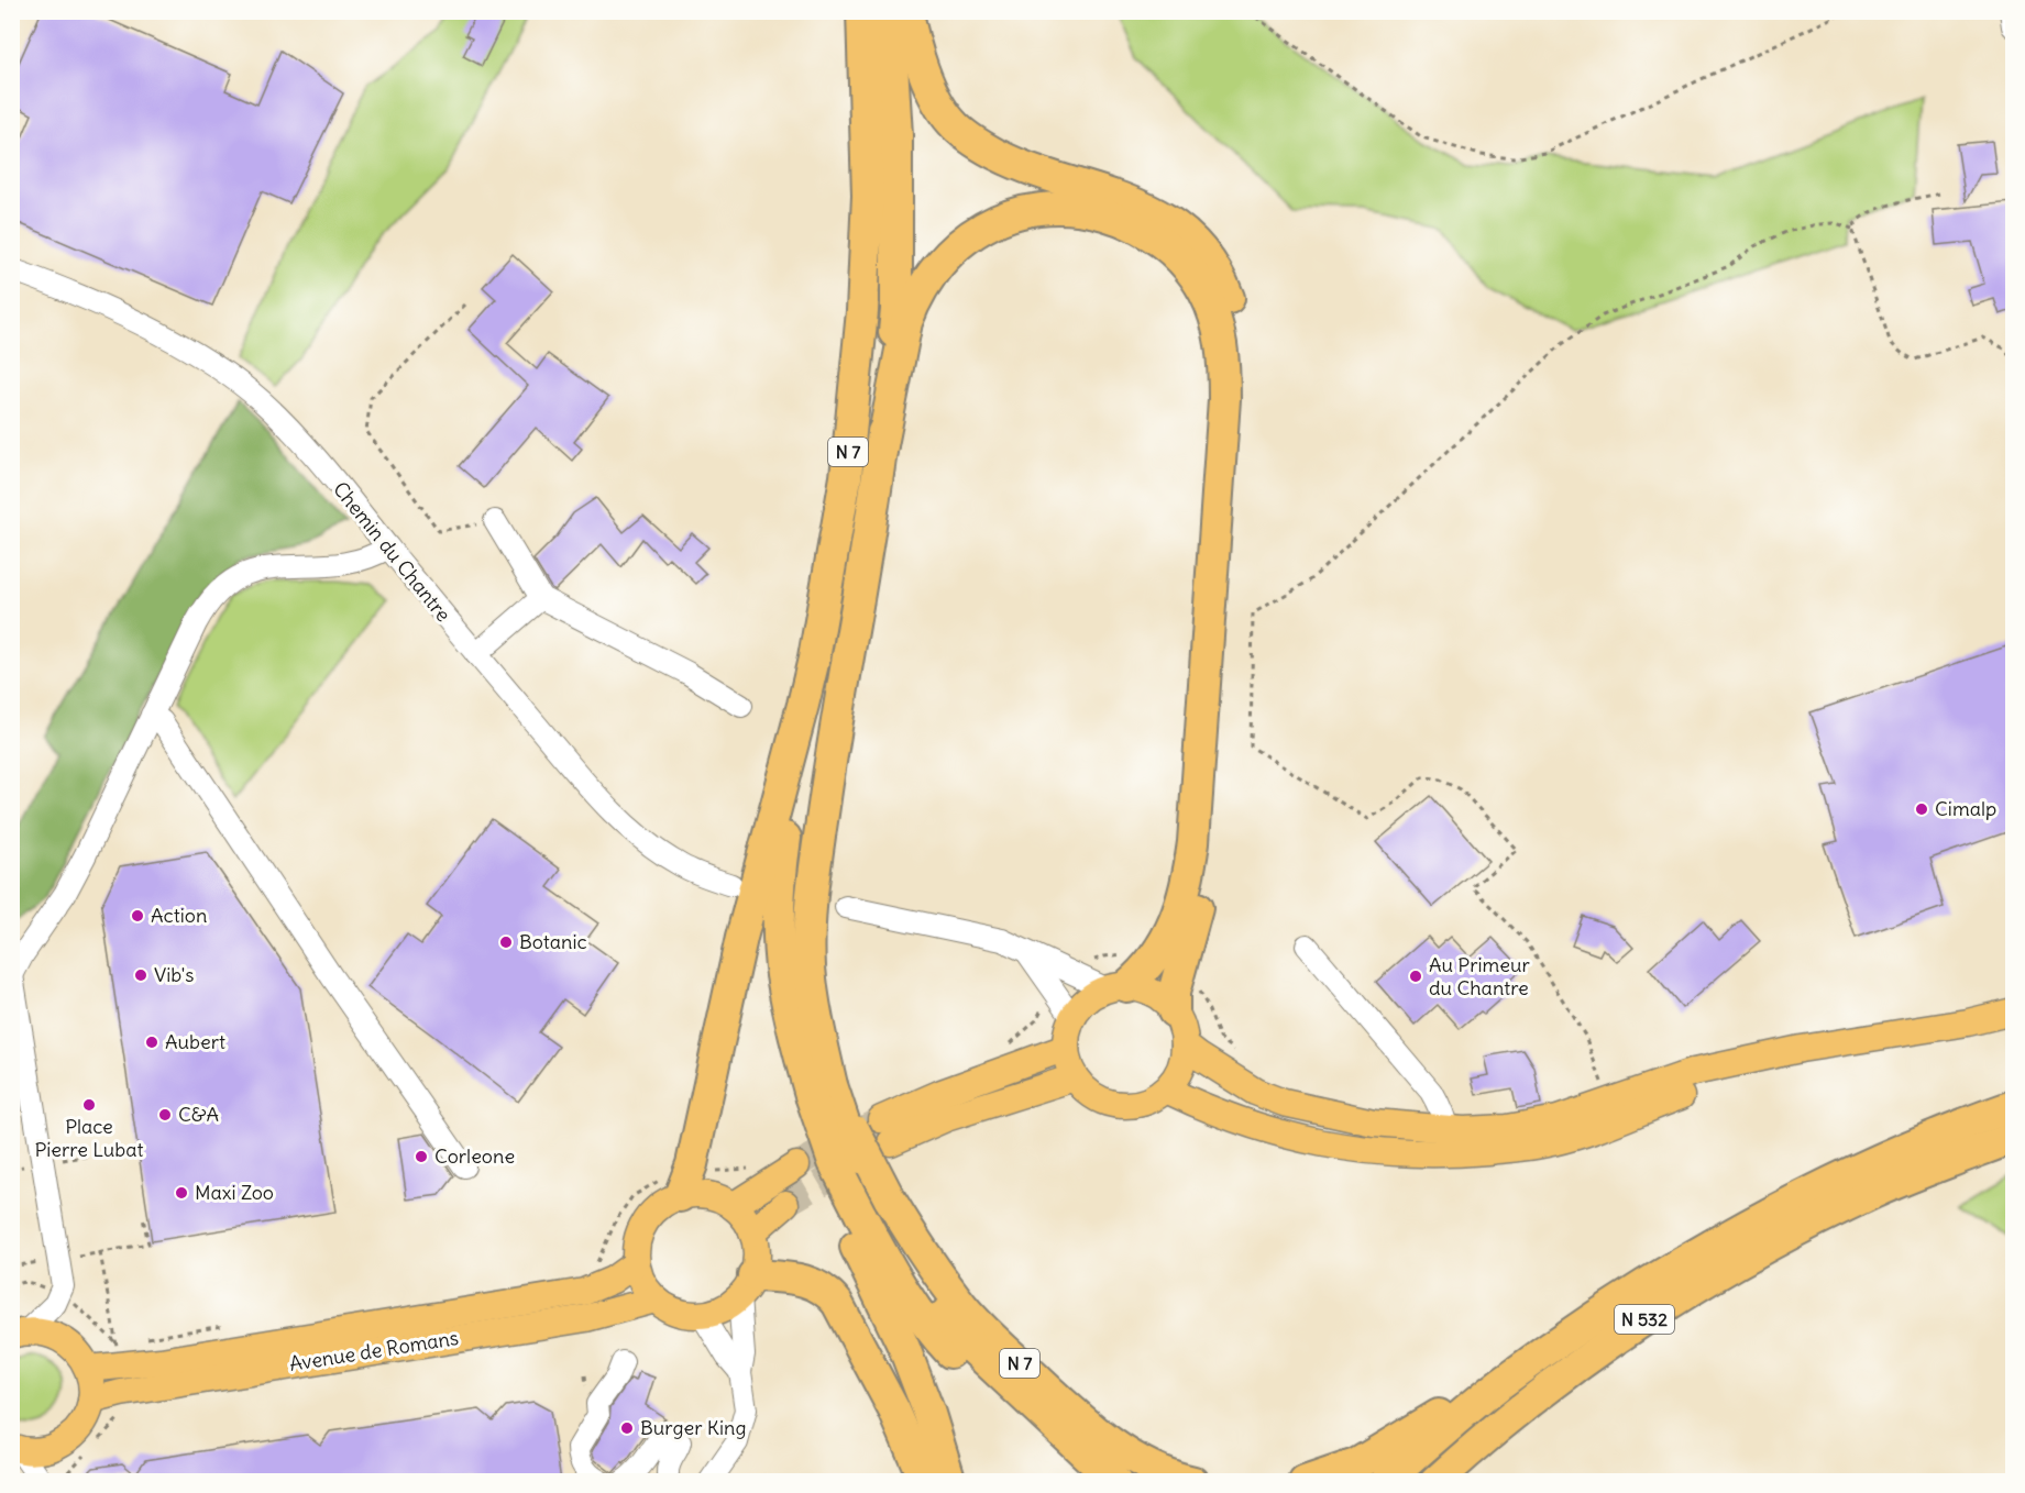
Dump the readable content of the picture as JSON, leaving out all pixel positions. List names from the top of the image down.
{
  "streets": {
    "highway": ["N 7", "N 532"],
    "main road": ["Avenue de Romans"],
    "street": ["Chemin du Chantre"]
  },
  "places": [
    "Cimalp",
    "Action",
    "Botanic",
    "Vib's",
    "Au Primeur du Chantre",
    "Aubert",
    "Place Pierre Lubat",
    "C&A",
    "Corleone",
    "Maxi Zoo",
    "Burger King"
  ]
}
